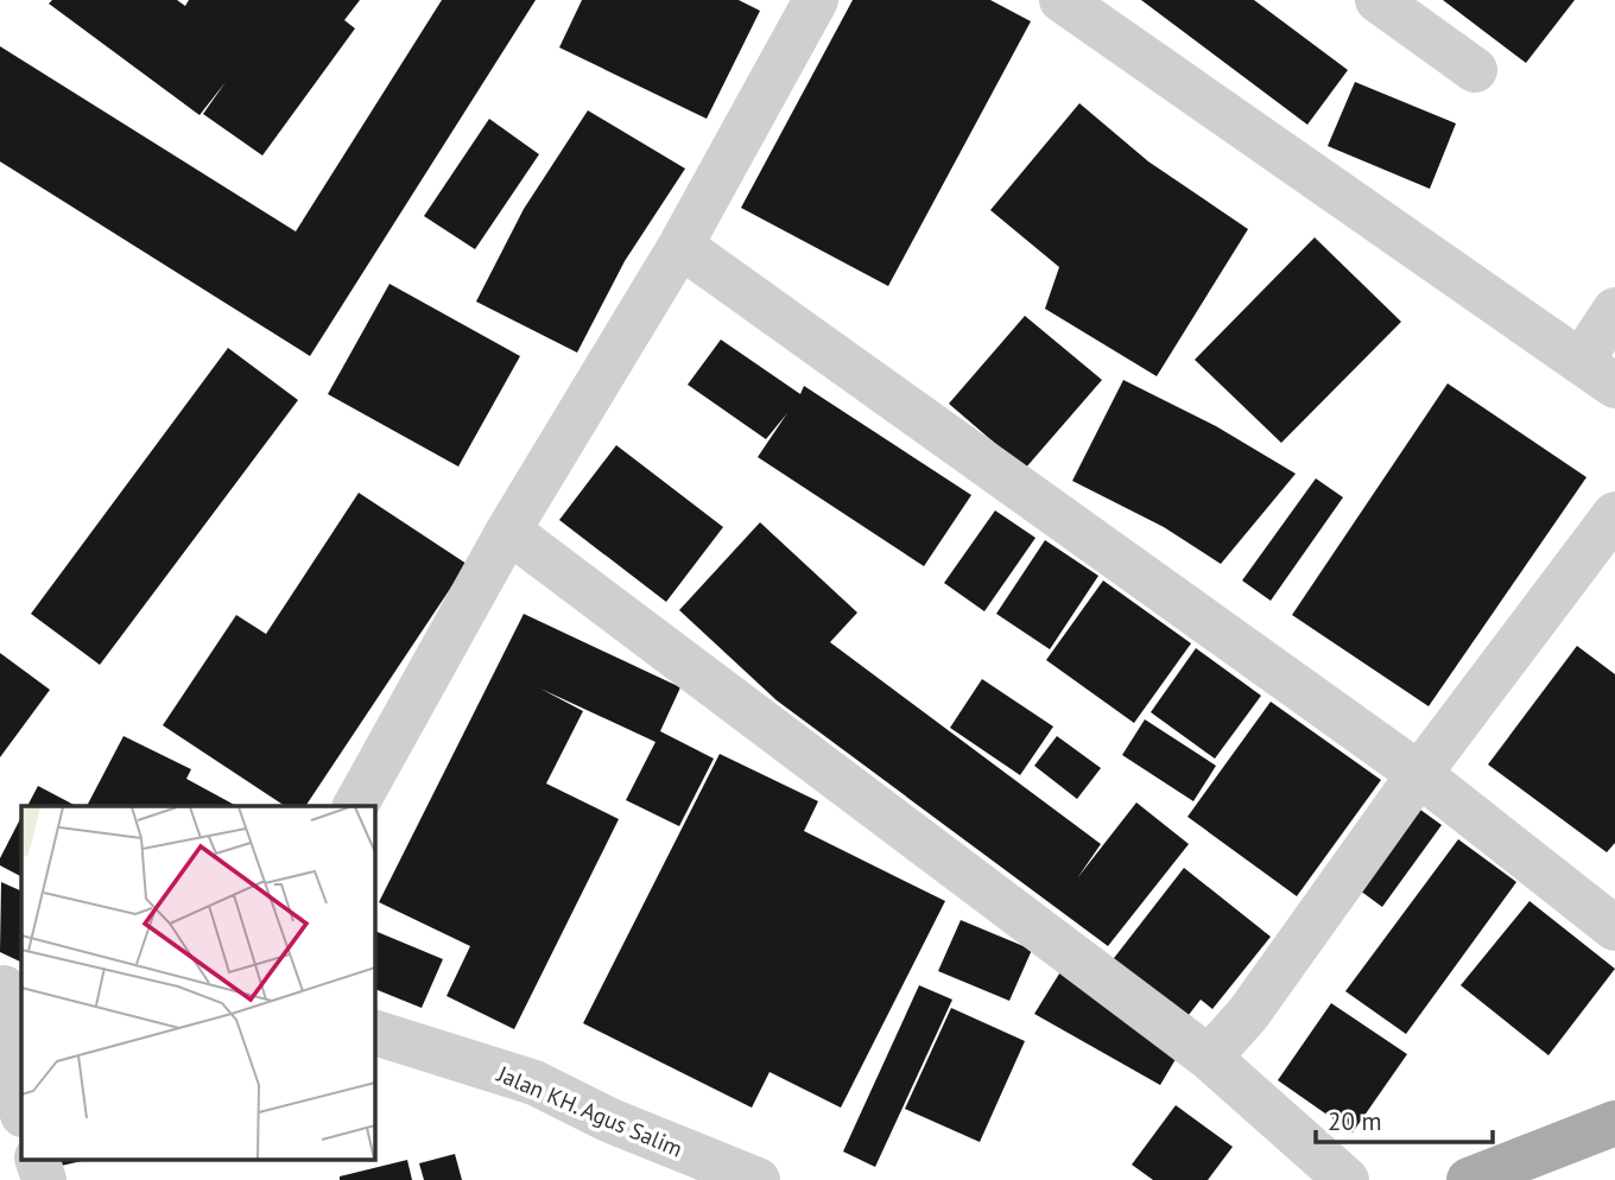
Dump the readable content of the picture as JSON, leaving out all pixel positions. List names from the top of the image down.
{
  "streets": {
    "street": ["Jalan KH. Agus Salim"]
  },
  "scale_bar": "20 m"
}
